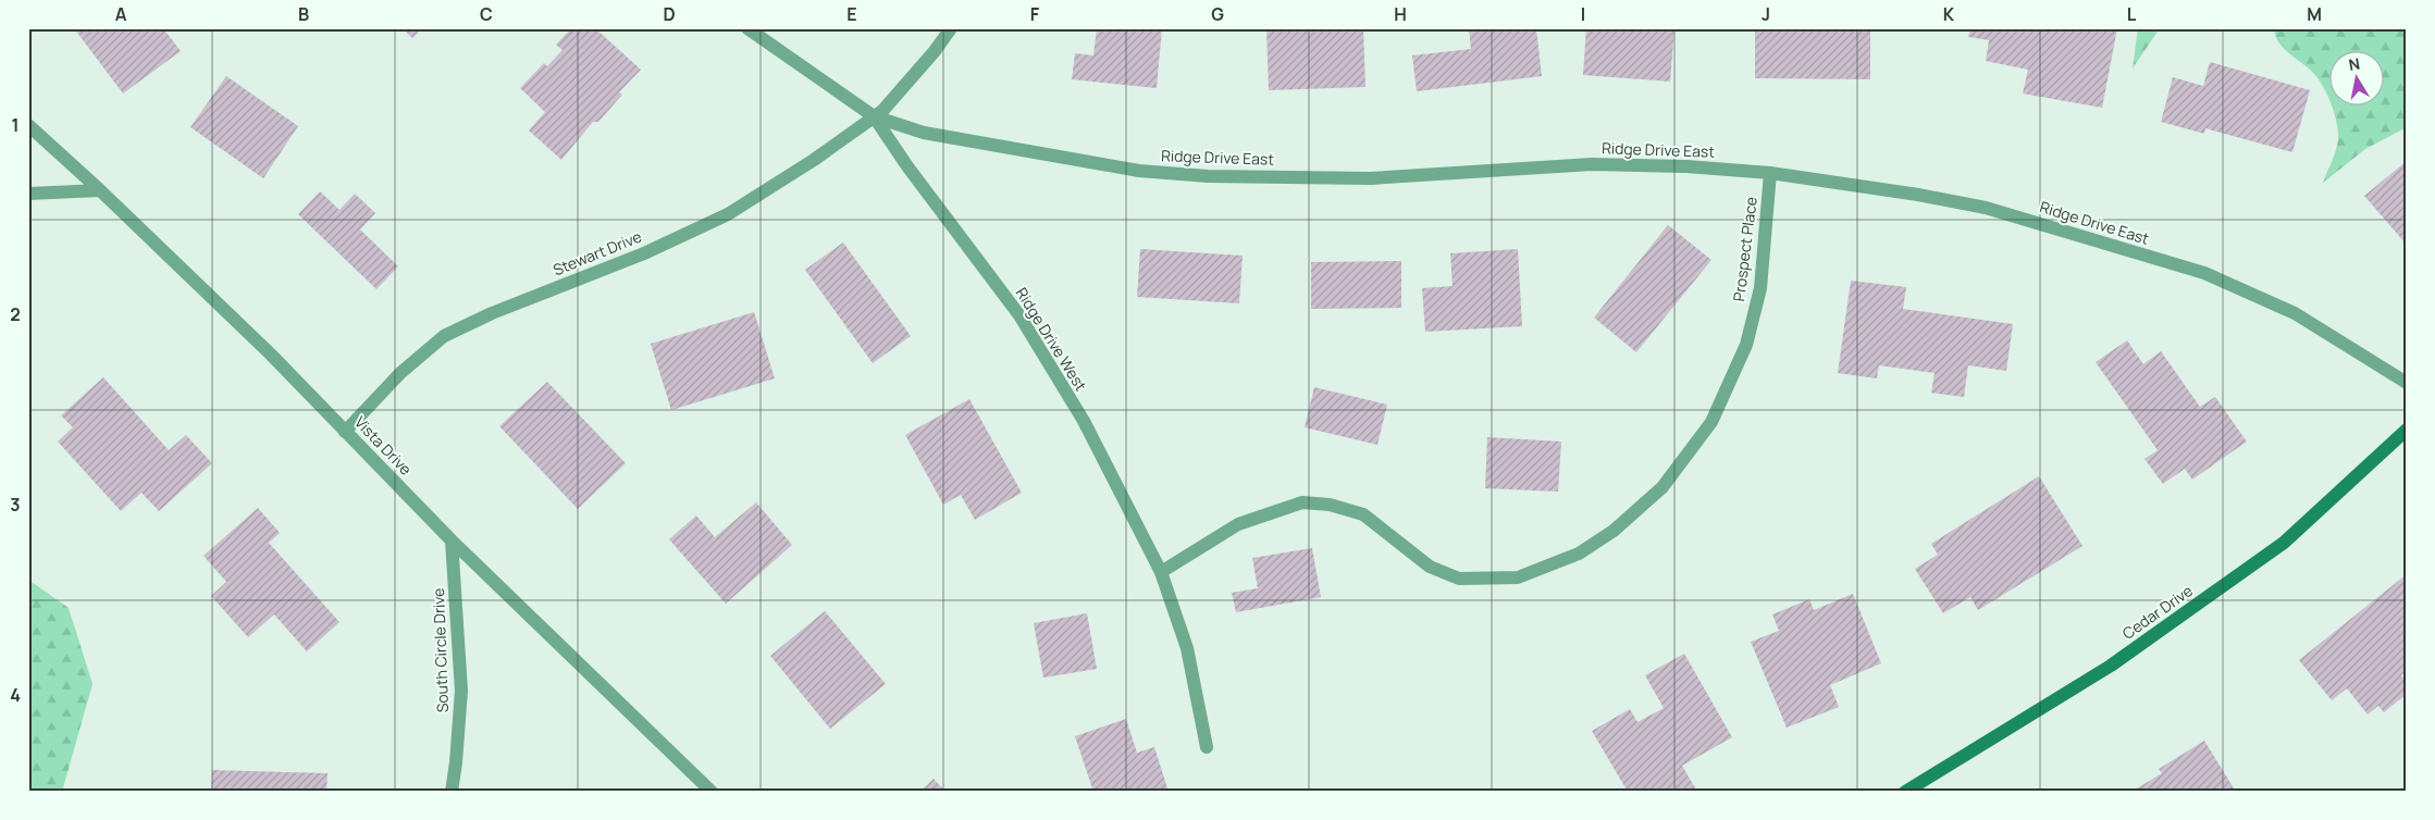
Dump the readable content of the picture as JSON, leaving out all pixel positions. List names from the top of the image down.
{
  "streets": {
    "street": [
      "Ridge Drive East",
      "Prospect Place",
      "Stewart Drive",
      "Ridge Drive West",
      "Vista Drive",
      "Cedar Drive",
      "South Circle Drive"
    ]
  },
  "crossings": [
    ["Ridge Drive East", "Prospect Place"],
    ["Ridge Drive East", "Stewart Drive"],
    ["Ridge Drive East", "Ridge Drive West"],
    ["Prospect Place", "Ridge Drive West"],
    ["Stewart Drive", "Ridge Drive West"],
    ["Stewart Drive", "Vista Drive"],
    ["Vista Drive", "South Circle Drive"]
  ],
  "north": "top",
  "grid": {
    "columns": [
      "A",
      "B",
      "C",
      "D",
      "E",
      "F",
      "G",
      "H",
      "I",
      "J",
      "K",
      "L",
      "M"
    ],
    "rows": [
      "1",
      "2",
      "3",
      "4"
    ]
  }
}
